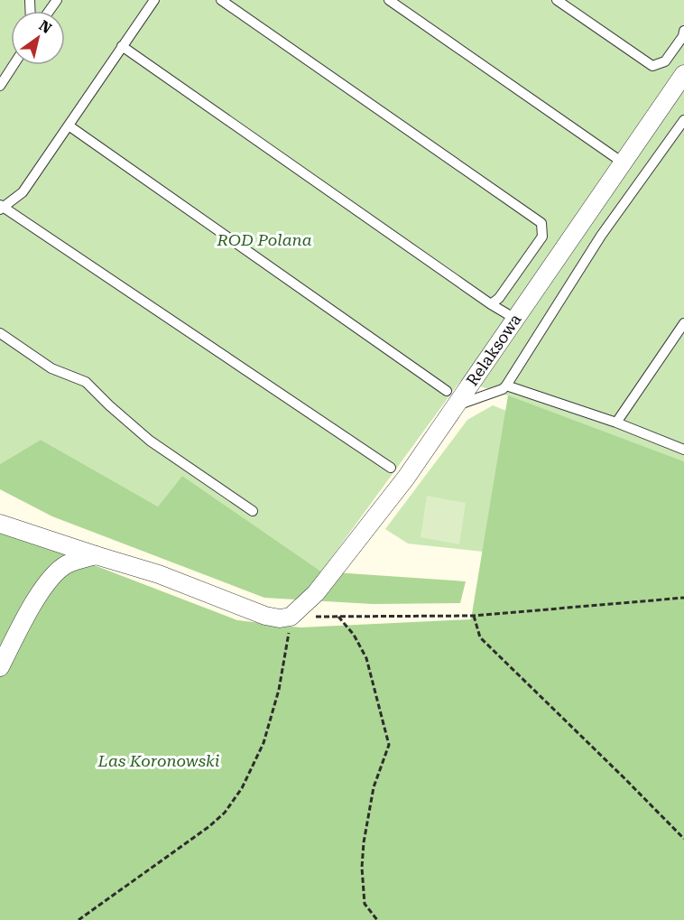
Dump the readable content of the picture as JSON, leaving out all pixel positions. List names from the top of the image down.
{
  "streets": {
    "street": ["Relaksowa"]
  },
  "parks": ["ROD Polana", "Las Koronowski"],
  "north": "top right"
}
